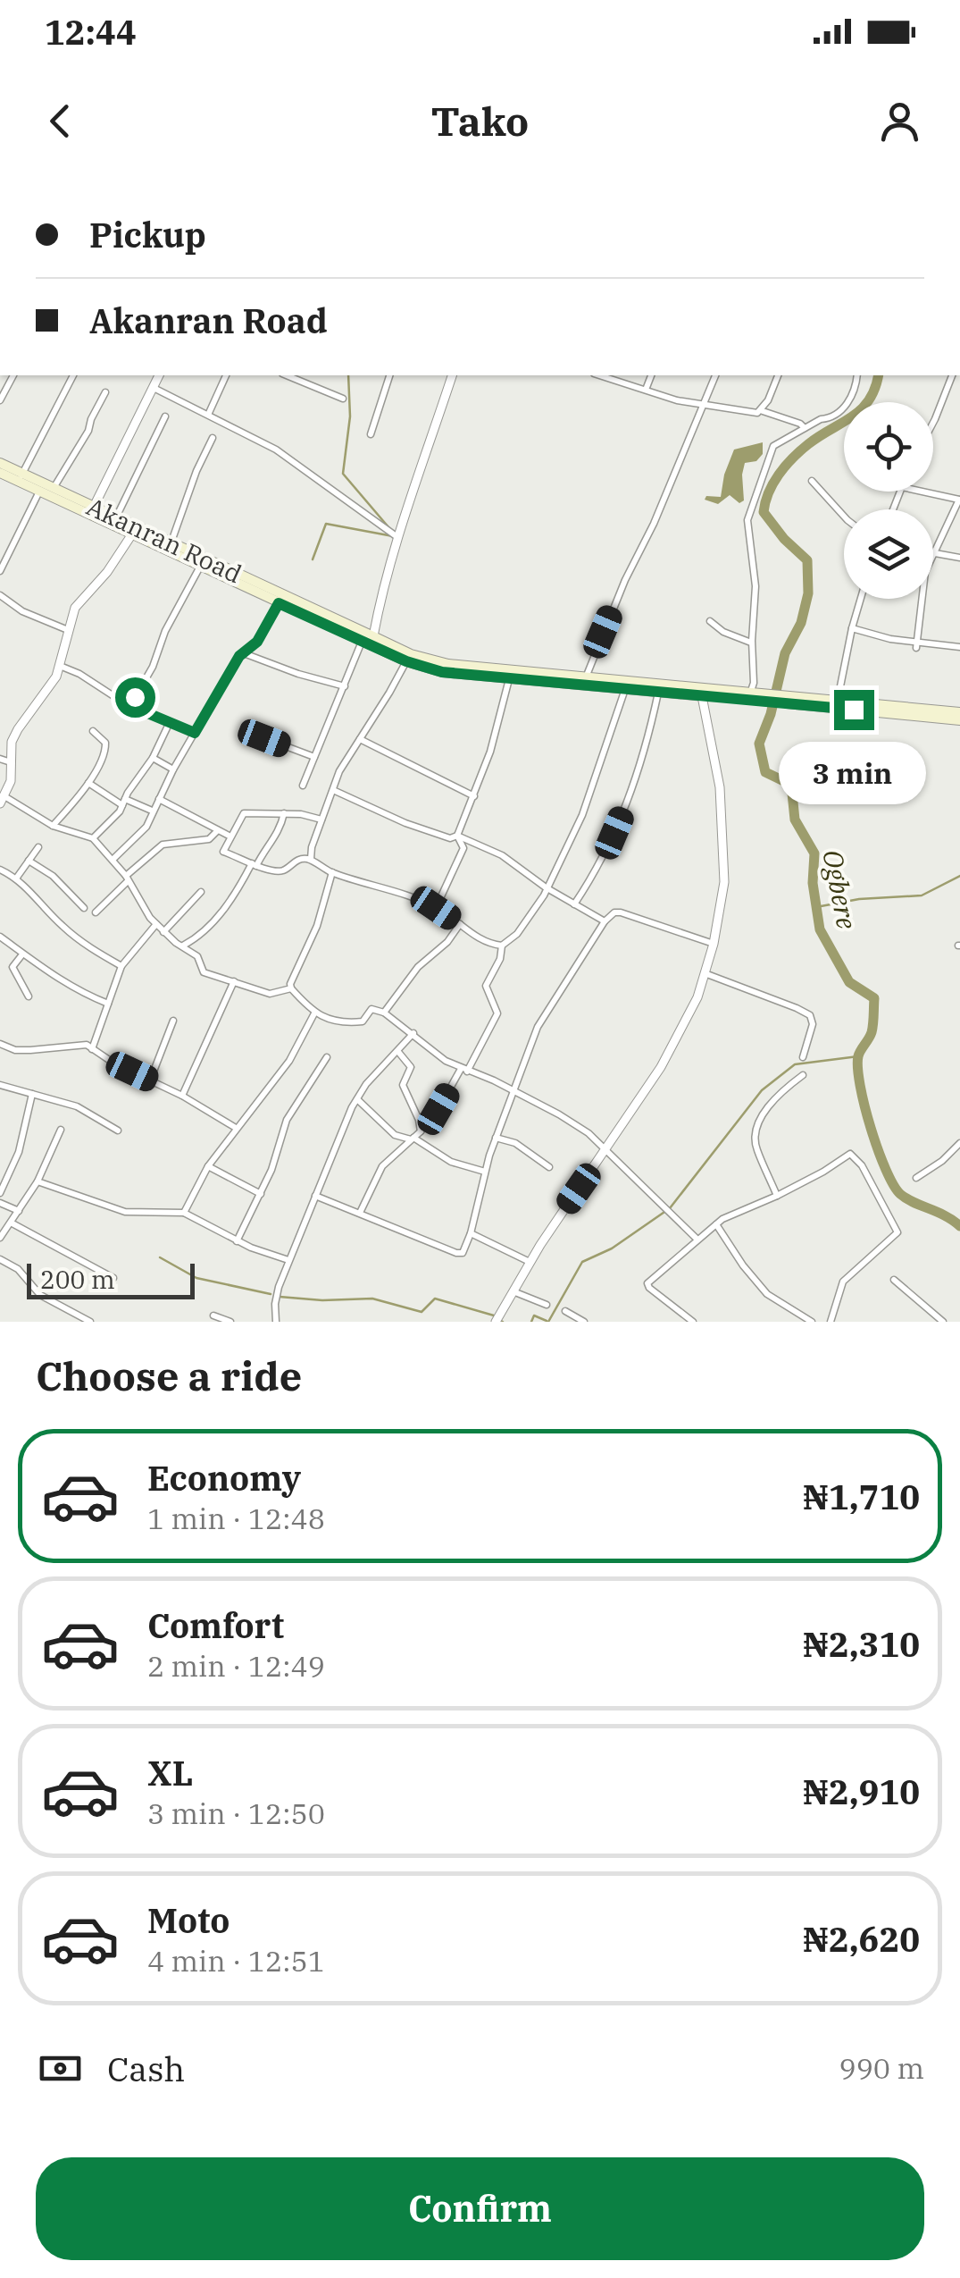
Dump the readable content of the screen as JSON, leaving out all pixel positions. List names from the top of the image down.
{
  "streets": {
    "main road": ["Akanran Road"]
  },
  "water": ["Ogbere"],
  "scale_bar": "200 m",
  "page": {
    "status": "12:44",
    "header": "Tako",
    "banner": ["Pickup", "Akanran Road"],
    "bubble": "3 min",
    "scale": "200 m",
    "heading": "Choose a ride",
    "list": [
      {
        "name": "Economy",
        "note": "1 min · 12:48",
        "value": "₦1,710"
      },
      {
        "name": "Comfort",
        "note": "2 min · 12:49",
        "value": "₦2,310"
      },
      {
        "name": "XL",
        "note": "3 min · 12:50",
        "value": "₦2,910"
      },
      {
        "name": "Moto",
        "note": "4 min · 12:51",
        "value": "₦2,620"
      }
    ],
    "pay": ["Cash", "990 m"],
    "buttons": "Confirm"
  }
}
